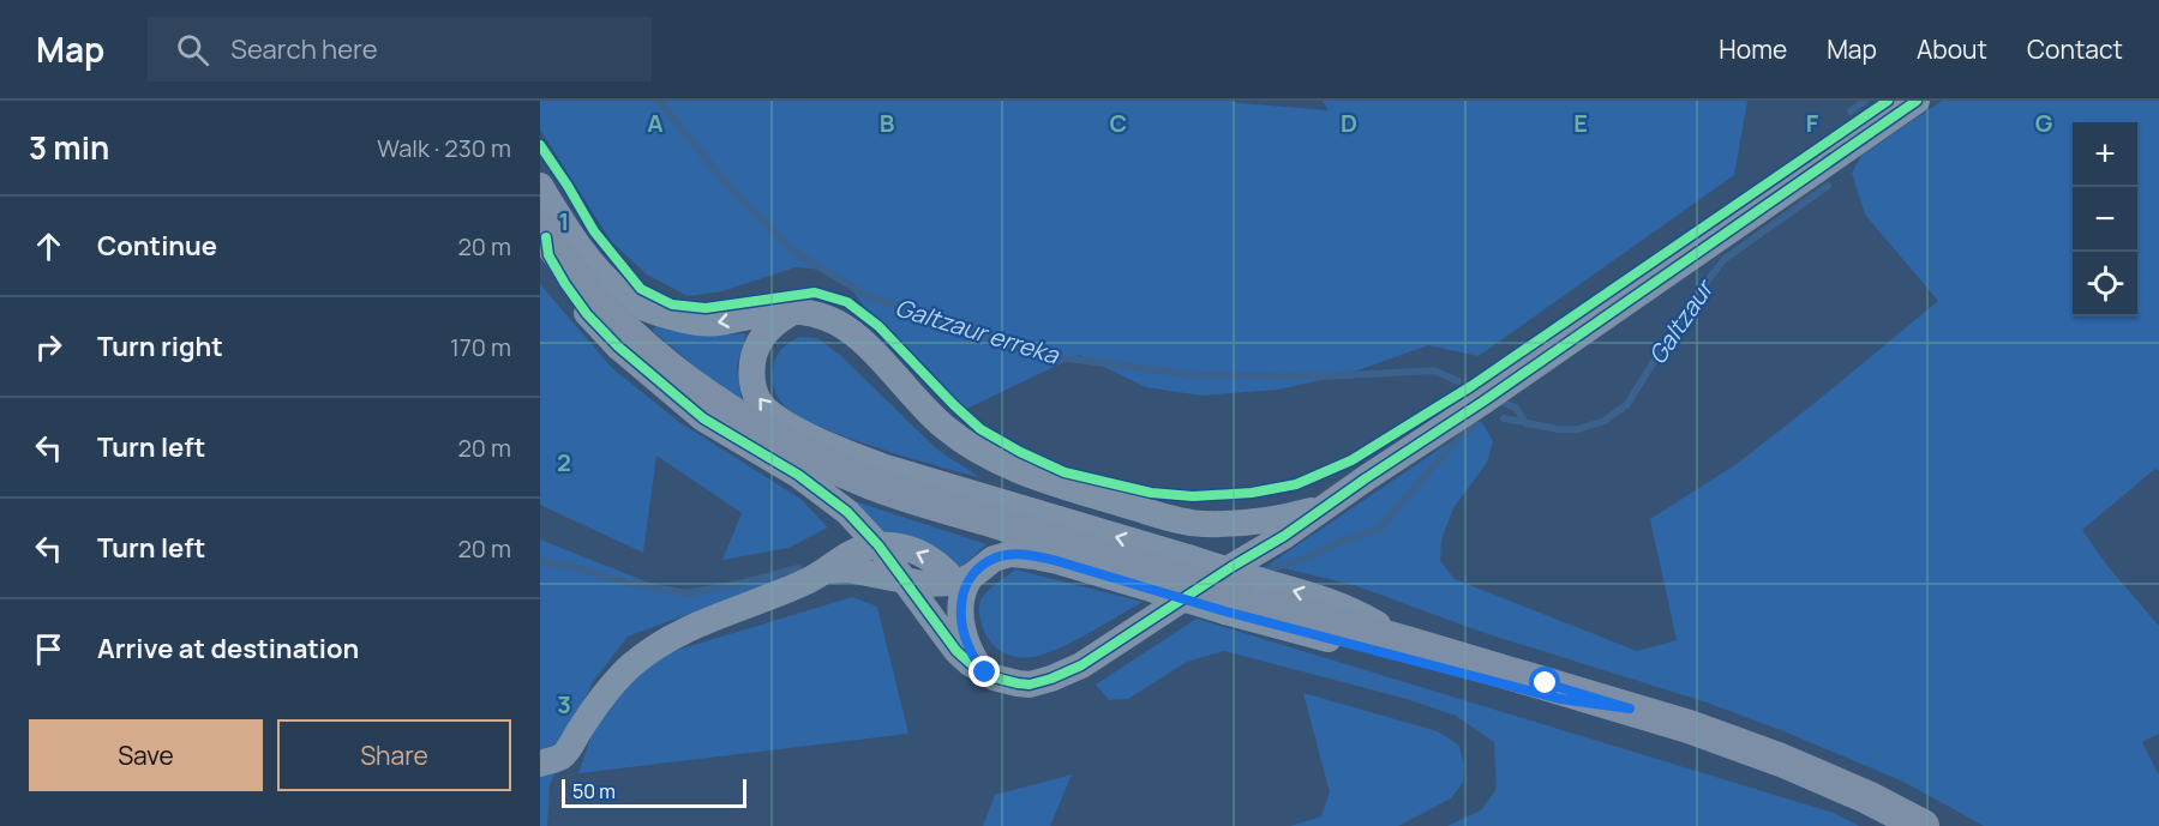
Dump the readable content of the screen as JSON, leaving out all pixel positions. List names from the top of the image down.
{
  "water": ["Galtzaur", "Galtzaur erreka"],
  "scale_bar": "50 m",
  "page": {
    "header": "Map",
    "search": "Search here",
    "nav": [
      "Home",
      "Map",
      "About",
      "Contact"
    ],
    "heading": ["3 min", "Walk · 230 m"],
    "map_buttons": ["+", "−"],
    "list": [
      ["Continue", "20 m"],
      ["Turn right", "170 m"],
      ["Turn left", "20 m"],
      ["Turn left", "20 m"],
      "Arrive at destination"
    ],
    "buttons": ["Save", "Share"],
    "scale": "50 m"
  },
  "grid": {
    "columns": [
      "A",
      "B",
      "C",
      "D",
      "E",
      "F",
      "G"
    ],
    "rows": ["1", "2", "3"]
  }
}
